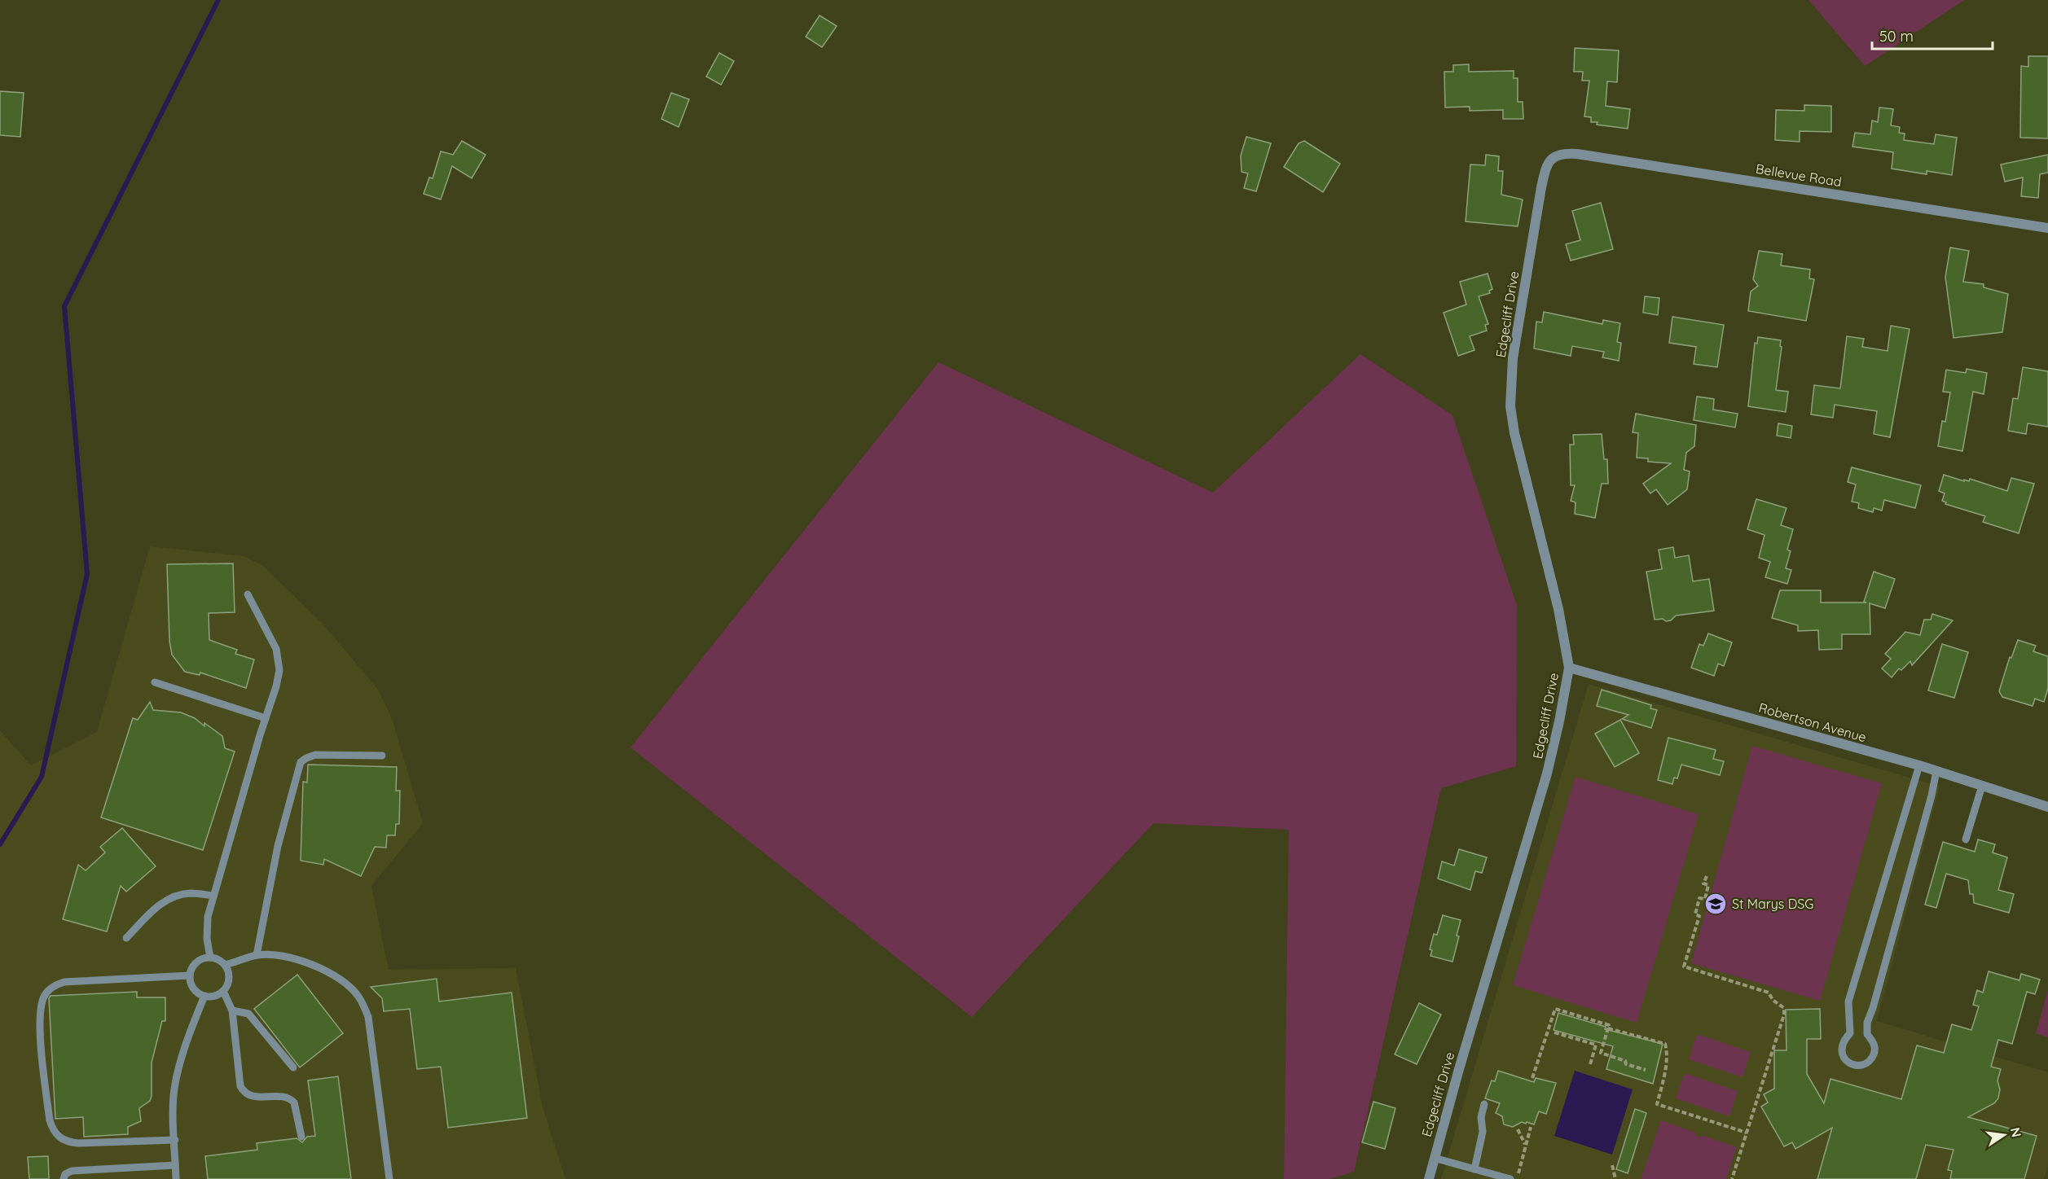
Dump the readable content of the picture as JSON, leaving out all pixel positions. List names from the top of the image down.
{
  "streets": {
    "street": ["Bellevue Road", "Edgecliff Drive", "Robertson Avenue"]
  },
  "crossings": [
    ["Bellevue Road", "Edgecliff Drive"],
    ["Edgecliff Drive", "Robertson Avenue"]
  ],
  "places": {
    "school or university": ["St Marys DSG"]
  },
  "scale_bar": "50 m",
  "north": "right"
}
